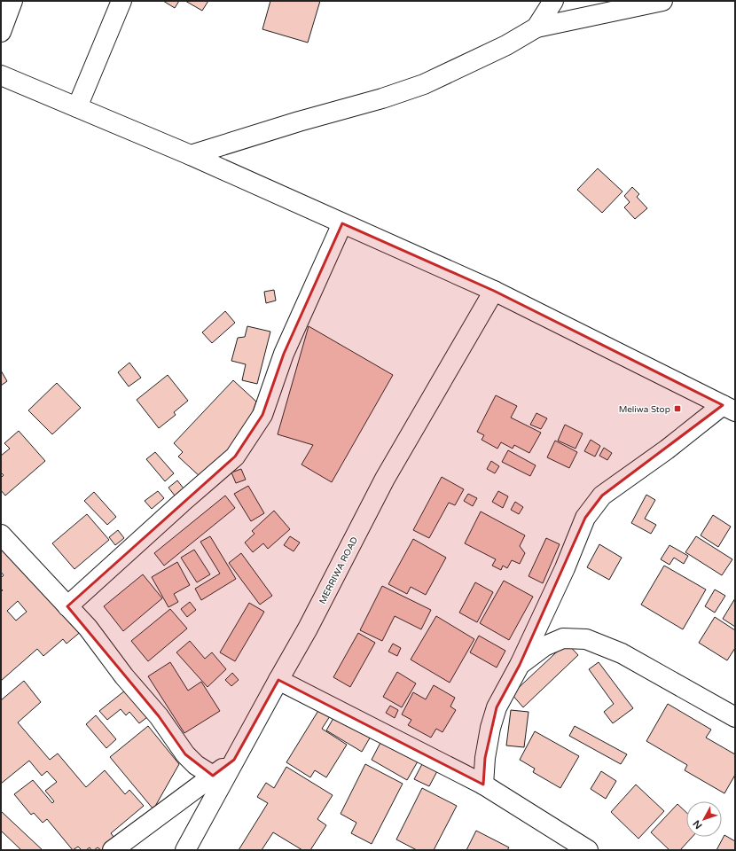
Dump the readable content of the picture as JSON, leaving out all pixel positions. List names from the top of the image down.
{
  "streets": {
    "main road": ["MERRIWA ROAD"]
  },
  "places": {
    "transit": ["Meliwa Stop"]
  },
  "north": "bottom left"
}
